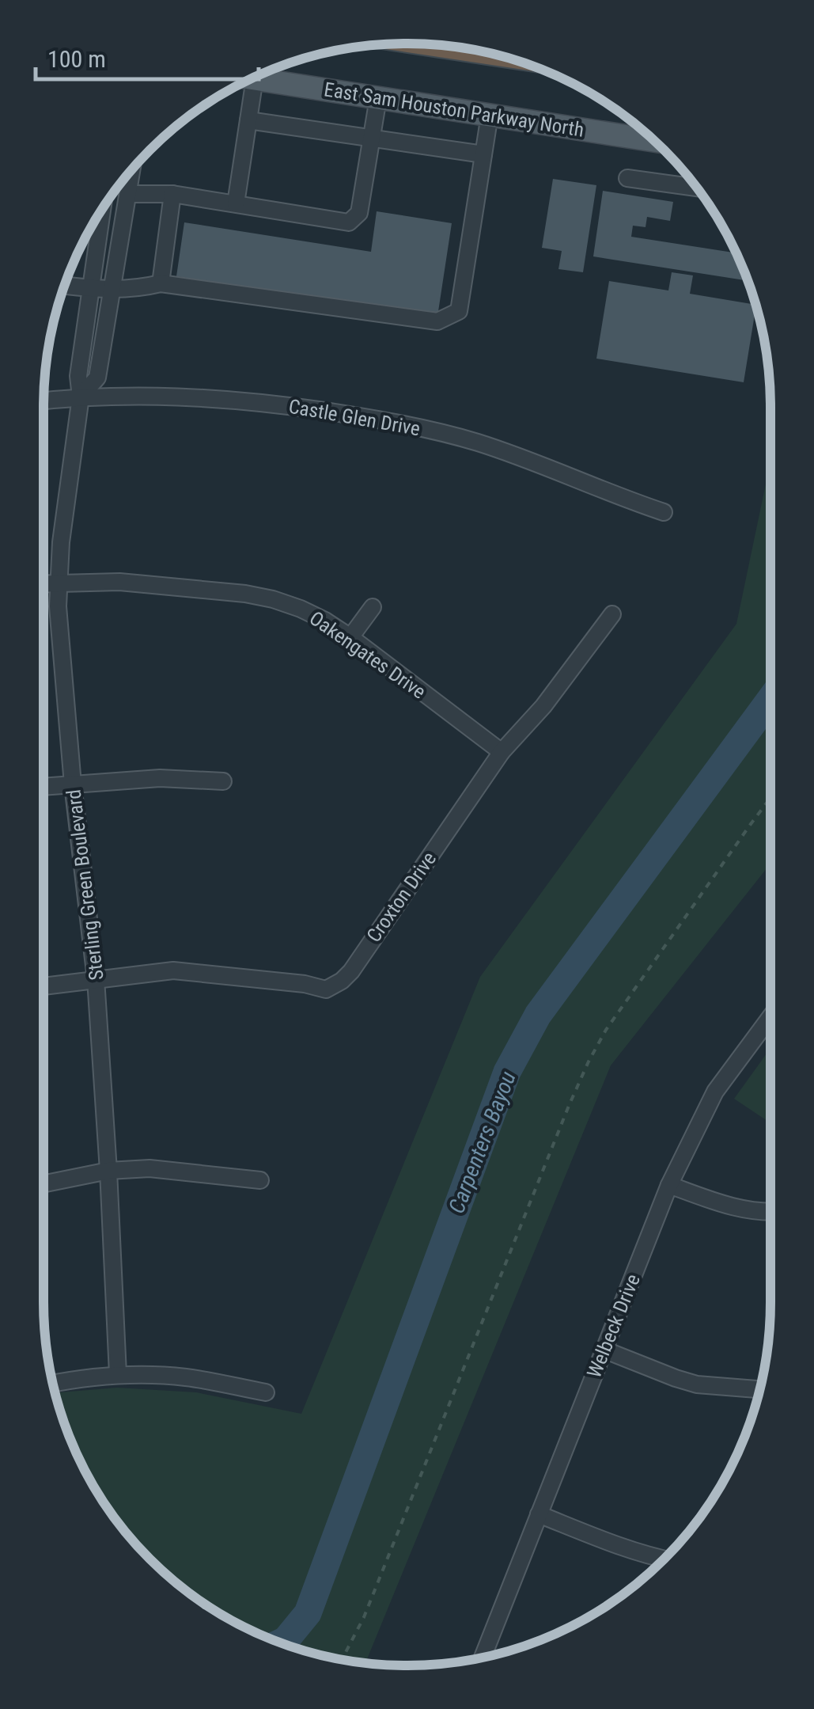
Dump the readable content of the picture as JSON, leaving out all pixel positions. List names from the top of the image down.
{
  "streets": {
    "main road": ["East Sam Houston Parkway North"],
    "street": [
      "Castle Glen Drive",
      "Oakengates Drive",
      "Sterling Green Boulevard",
      "Croxton Drive",
      "Welbeck Drive"
    ]
  },
  "crossings": [
    ["Castle Glen Drive", "Sterling Green Boulevard"],
    ["Oakengates Drive", "Sterling Green Boulevard"],
    ["Oakengates Drive", "Croxton Drive"],
    ["Sterling Green Boulevard", "Croxton Drive"]
  ],
  "water": ["Carpenters Bayou"],
  "scale_bar": "100 m"
}
